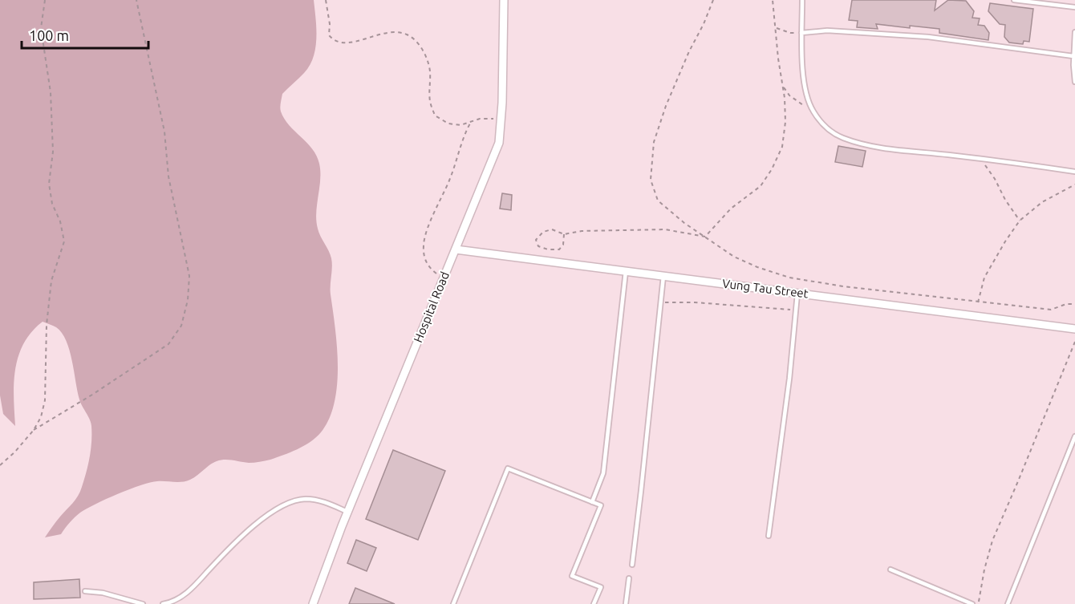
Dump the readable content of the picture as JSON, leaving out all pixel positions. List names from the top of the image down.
{
  "streets": {
    "street": ["Vung Tau Street", "Hospital Road"]
  },
  "crossings": [
    ["Vung Tau Street", "Hospital Road"]
  ],
  "scale_bar": "100 m"
}
